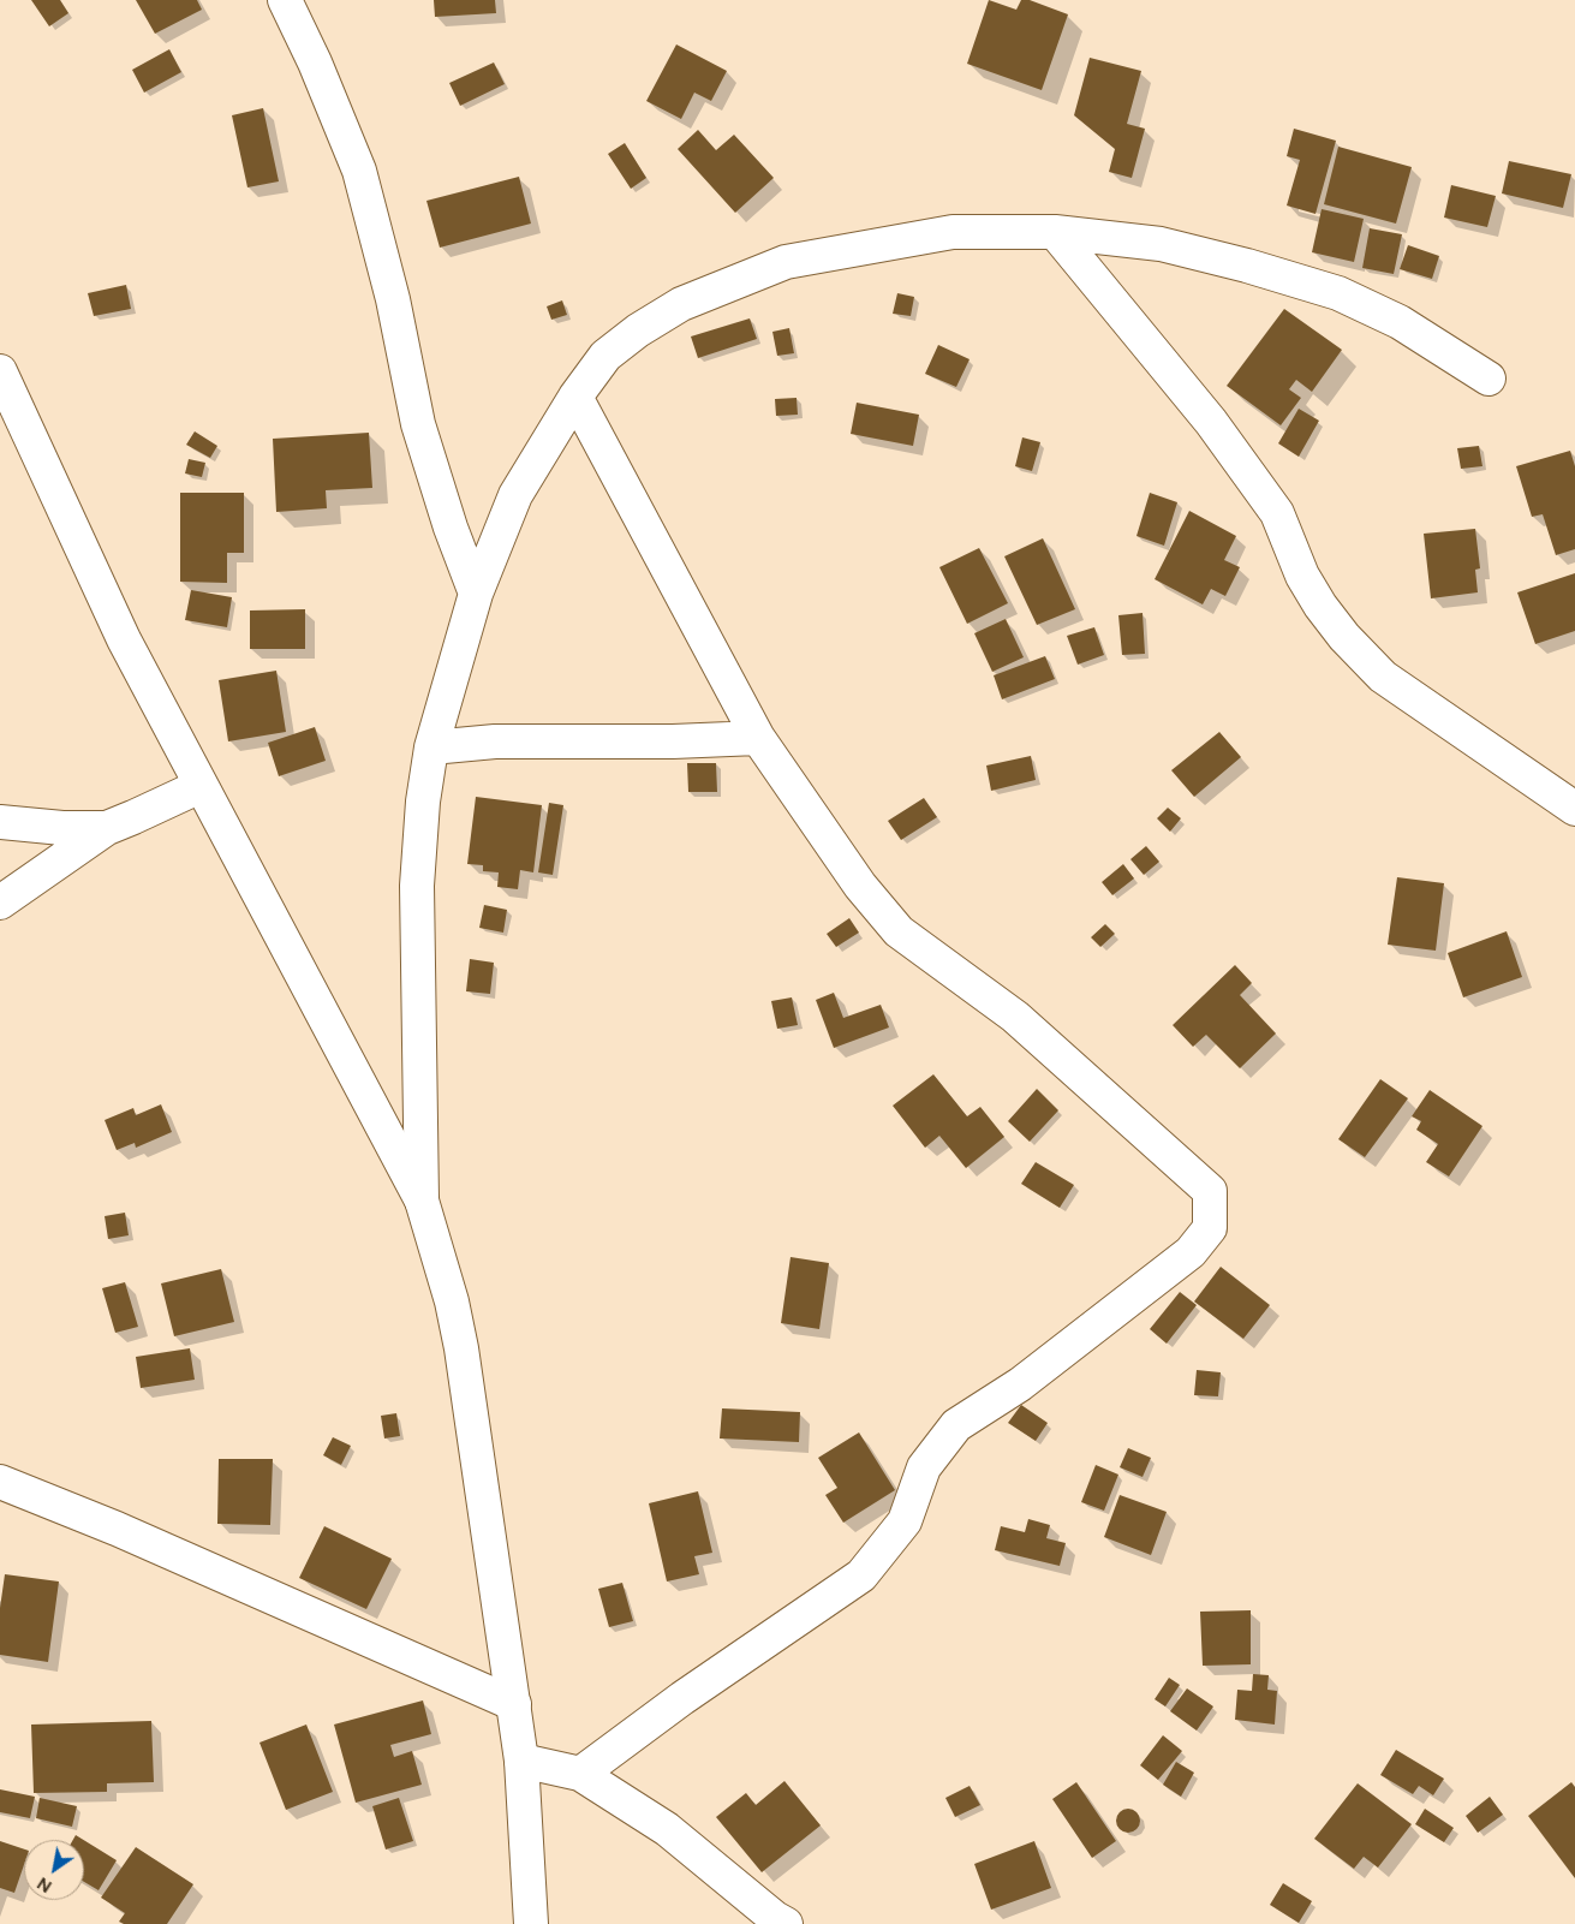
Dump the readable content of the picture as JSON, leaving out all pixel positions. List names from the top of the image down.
{
  "north": "bottom left"
}
